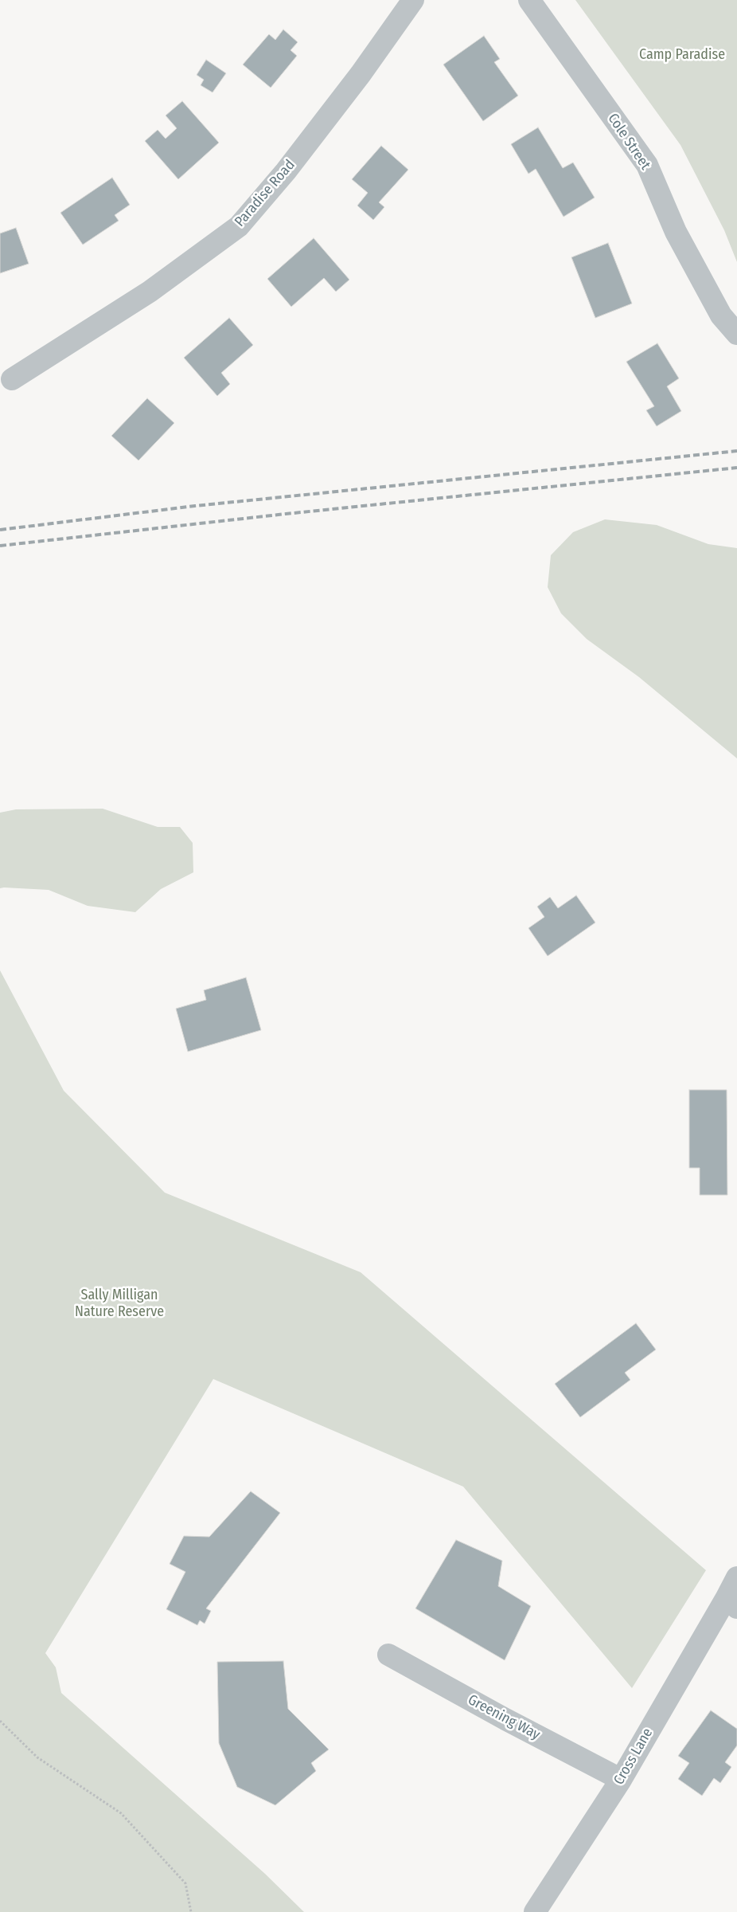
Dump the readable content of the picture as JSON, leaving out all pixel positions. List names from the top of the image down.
{
  "streets": {
    "street": [
      "Cole Street",
      "Paradise Road",
      "Greening Way",
      "Cross Lane"
    ]
  },
  "crossings": [
    ["Greening Way", "Cross Lane"]
  ],
  "parks": ["Camp Paradise", "Sally Milligan Nature Reserve"]
}
